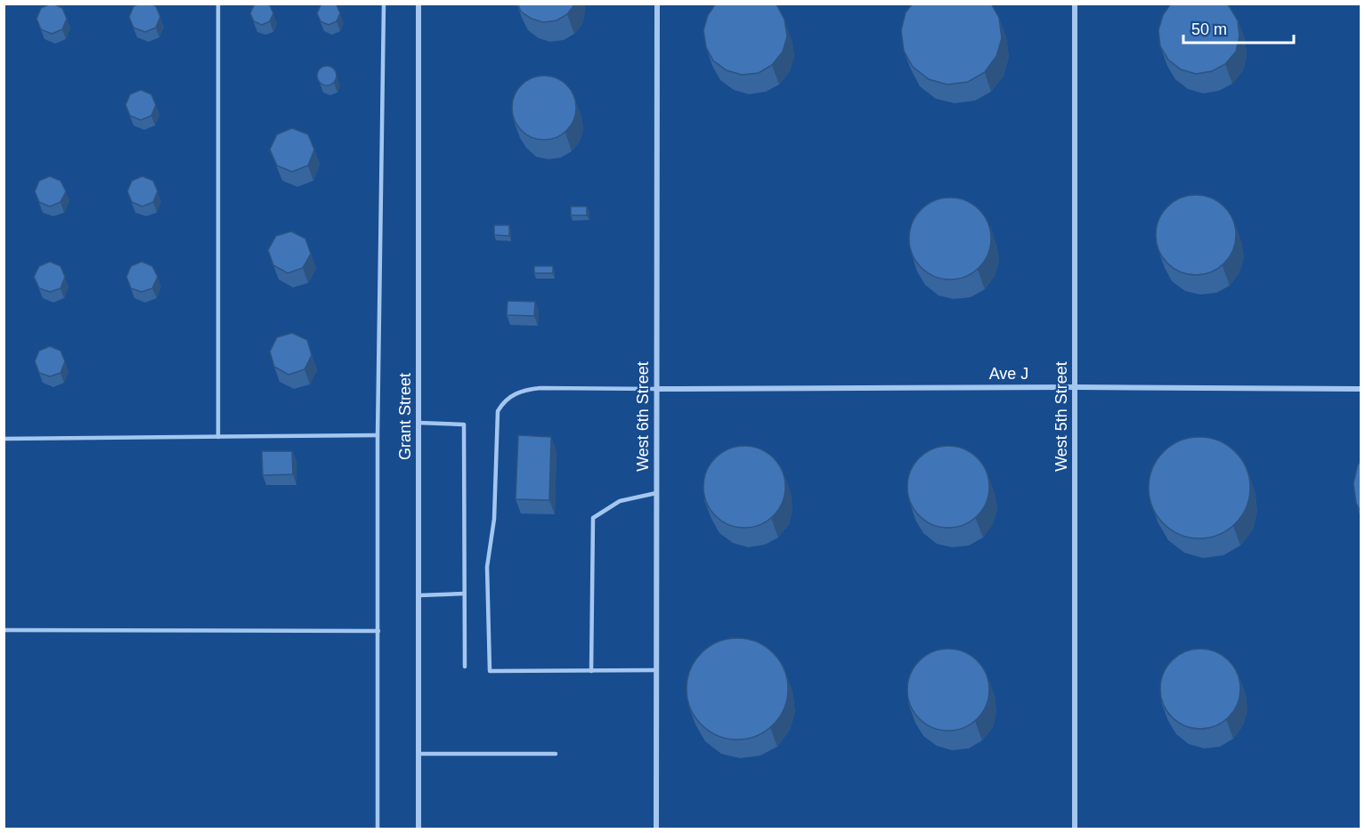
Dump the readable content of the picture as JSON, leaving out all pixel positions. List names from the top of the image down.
{
  "streets": {
    "street": [
      "Ave J",
      "Grant Street",
      "West 6th Street",
      "West 5th Street"
    ]
  },
  "crossings": [
    ["Ave J", "West 6th Street"],
    ["Ave J", "West 5th Street"]
  ],
  "scale_bar": "50 m"
}
